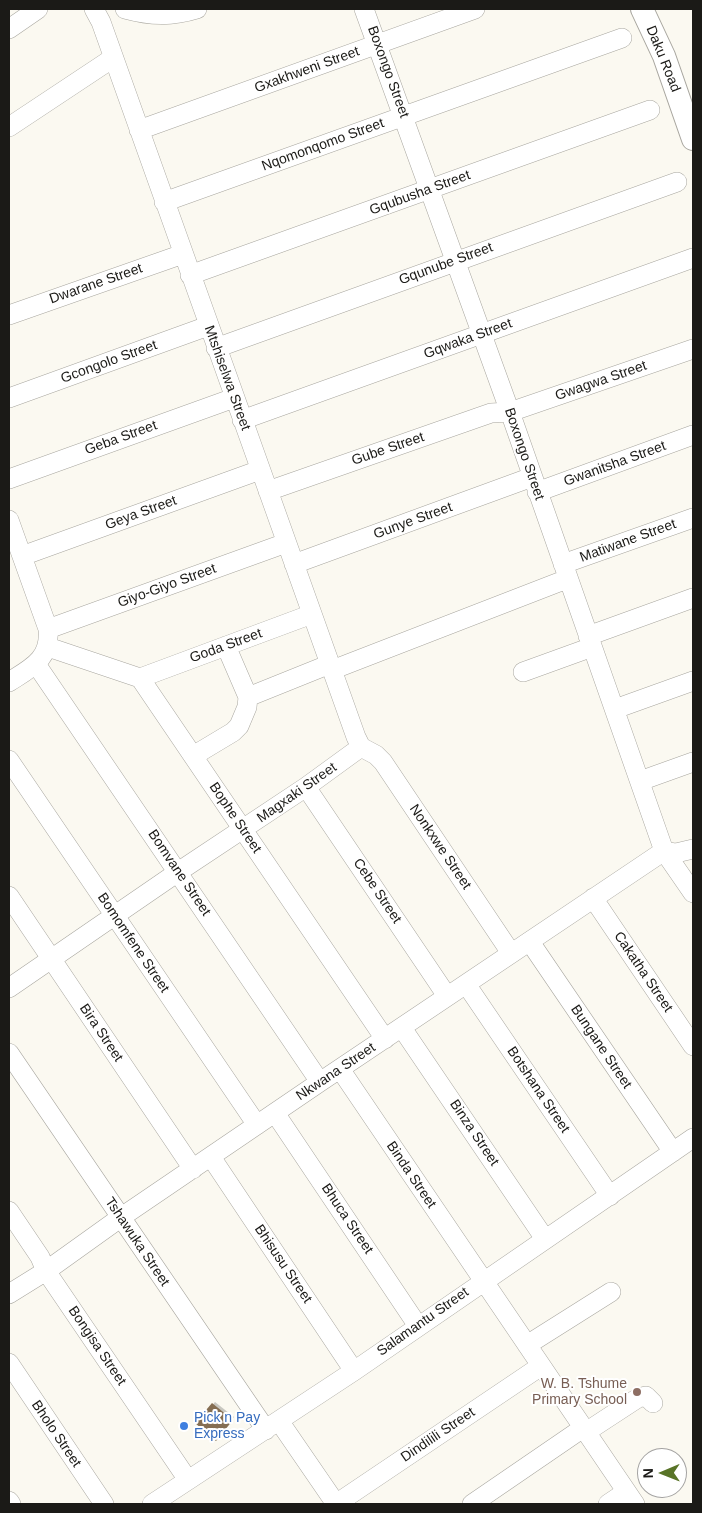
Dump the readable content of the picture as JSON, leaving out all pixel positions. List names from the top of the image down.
{
  "streets": {
    "main road": ["Daku Road"],
    "street": [
      "Gxakhweni Street",
      "Boxongo Street",
      "Nqomonqomo Street",
      "Gqubusha Street",
      "Gqunube Street",
      "Dwarane Street",
      "Gqwaka Street",
      "Gcongolo Street",
      "Mtshiselwa Street",
      "Gwagwa Street",
      "Geba Street",
      "Gube Street",
      "Gwanitsha Street",
      "Geya Street",
      "Gunye Street",
      "Matiwane Street",
      "Giyo-Giyo Street",
      "Goda Street",
      "Magxaki Street",
      "Bophe Street",
      "Nonkxwe Street",
      "Bomvane Street",
      "Cebe Street",
      "Bomomfene Street",
      "Cakatha Street",
      "Bira Street",
      "Bungane Street",
      "Nkwana Street",
      "Botshana Street",
      "Binza Street",
      "Binda Street",
      "Bhuca Street",
      "Tshawuka Street",
      "Bhisusu Street",
      "Salamantu Street",
      "Bongisa Street",
      "Bholo Street",
      "Dindilili Street"
    ]
  },
  "crossings": [
    ["Gxakhweni Street", "Boxongo Street"],
    ["Gxakhweni Street", "Mtshiselwa Street"],
    ["Boxongo Street", "Nqomonqomo Street"],
    ["Boxongo Street", "Gqubusha Street"],
    ["Boxongo Street", "Gqunube Street"],
    ["Boxongo Street", "Gqwaka Street"],
    ["Boxongo Street", "Gwagwa Street"],
    ["Boxongo Street", "Gube Street"],
    ["Boxongo Street", "Gwanitsha Street"],
    ["Boxongo Street", "Gunye Street"],
    ["Boxongo Street", "Matiwane Street"],
    ["Boxongo Street", "Nkwana Street"],
    ["Nqomonqomo Street", "Mtshiselwa Street"],
    ["Gqubusha Street", "Mtshiselwa Street"],
    ["Gqunube Street", "Mtshiselwa Street"],
    ["Dwarane Street", "Mtshiselwa Street"],
    ["Gqwaka Street", "Mtshiselwa Street"],
    ["Gcongolo Street", "Mtshiselwa Street"],
    ["Mtshiselwa Street", "Geba Street"],
    ["Mtshiselwa Street", "Gube Street"],
    ["Mtshiselwa Street", "Geya Street"],
    ["Mtshiselwa Street", "Gunye Street"],
    ["Mtshiselwa Street", "Matiwane Street"],
    ["Mtshiselwa Street", "Giyo-Giyo Street"],
    ["Mtshiselwa Street", "Goda Street"],
    ["Mtshiselwa Street", "Magxaki Street"],
    ["Mtshiselwa Street", "Nonkxwe Street"],
    ["Gwagwa Street", "Gube Street"],
    ["Gwanitsha Street", "Gunye Street"],
    ["Goda Street", "Bophe Street"],
    ["Magxaki Street", "Bophe Street"],
    ["Magxaki Street", "Nonkxwe Street"],
    ["Magxaki Street", "Bomvane Street"],
    ["Magxaki Street", "Cebe Street"],
    ["Magxaki Street", "Bomomfene Street"],
    ["Magxaki Street", "Bira Street"],
    ["Bophe Street", "Nkwana Street"],
    ["Nonkxwe Street", "Nkwana Street"],
    ["Bomvane Street", "Nkwana Street"],
    ["Cebe Street", "Nkwana Street"],
    ["Bomomfene Street", "Nkwana Street"],
    ["Cakatha Street", "Nkwana Street"],
    ["Bira Street", "Nkwana Street"],
    ["Bungane Street", "Nkwana Street"],
    ["Bungane Street", "Salamantu Street"],
    ["Nkwana Street", "Botshana Street"],
    ["Nkwana Street", "Binza Street"],
    ["Nkwana Street", "Binda Street"],
    ["Nkwana Street", "Bhuca Street"],
    ["Nkwana Street", "Tshawuka Street"],
    ["Nkwana Street", "Bhisusu Street"],
    ["Nkwana Street", "Bongisa Street"],
    ["Botshana Street", "Salamantu Street"],
    ["Binza Street", "Salamantu Street"],
    ["Binda Street", "Salamantu Street"],
    ["Binda Street", "Dindilili Street"],
    ["Bhuca Street", "Salamantu Street"],
    ["Tshawuka Street", "Salamantu Street"],
    ["Tshawuka Street", "Dindilili Street"],
    ["Bhisusu Street", "Salamantu Street"],
    ["Salamantu Street", "Bongisa Street"]
  ],
  "places": ["W. B. Tshume Primary School", "Pick n Pay Express"],
  "north": "left"
}
